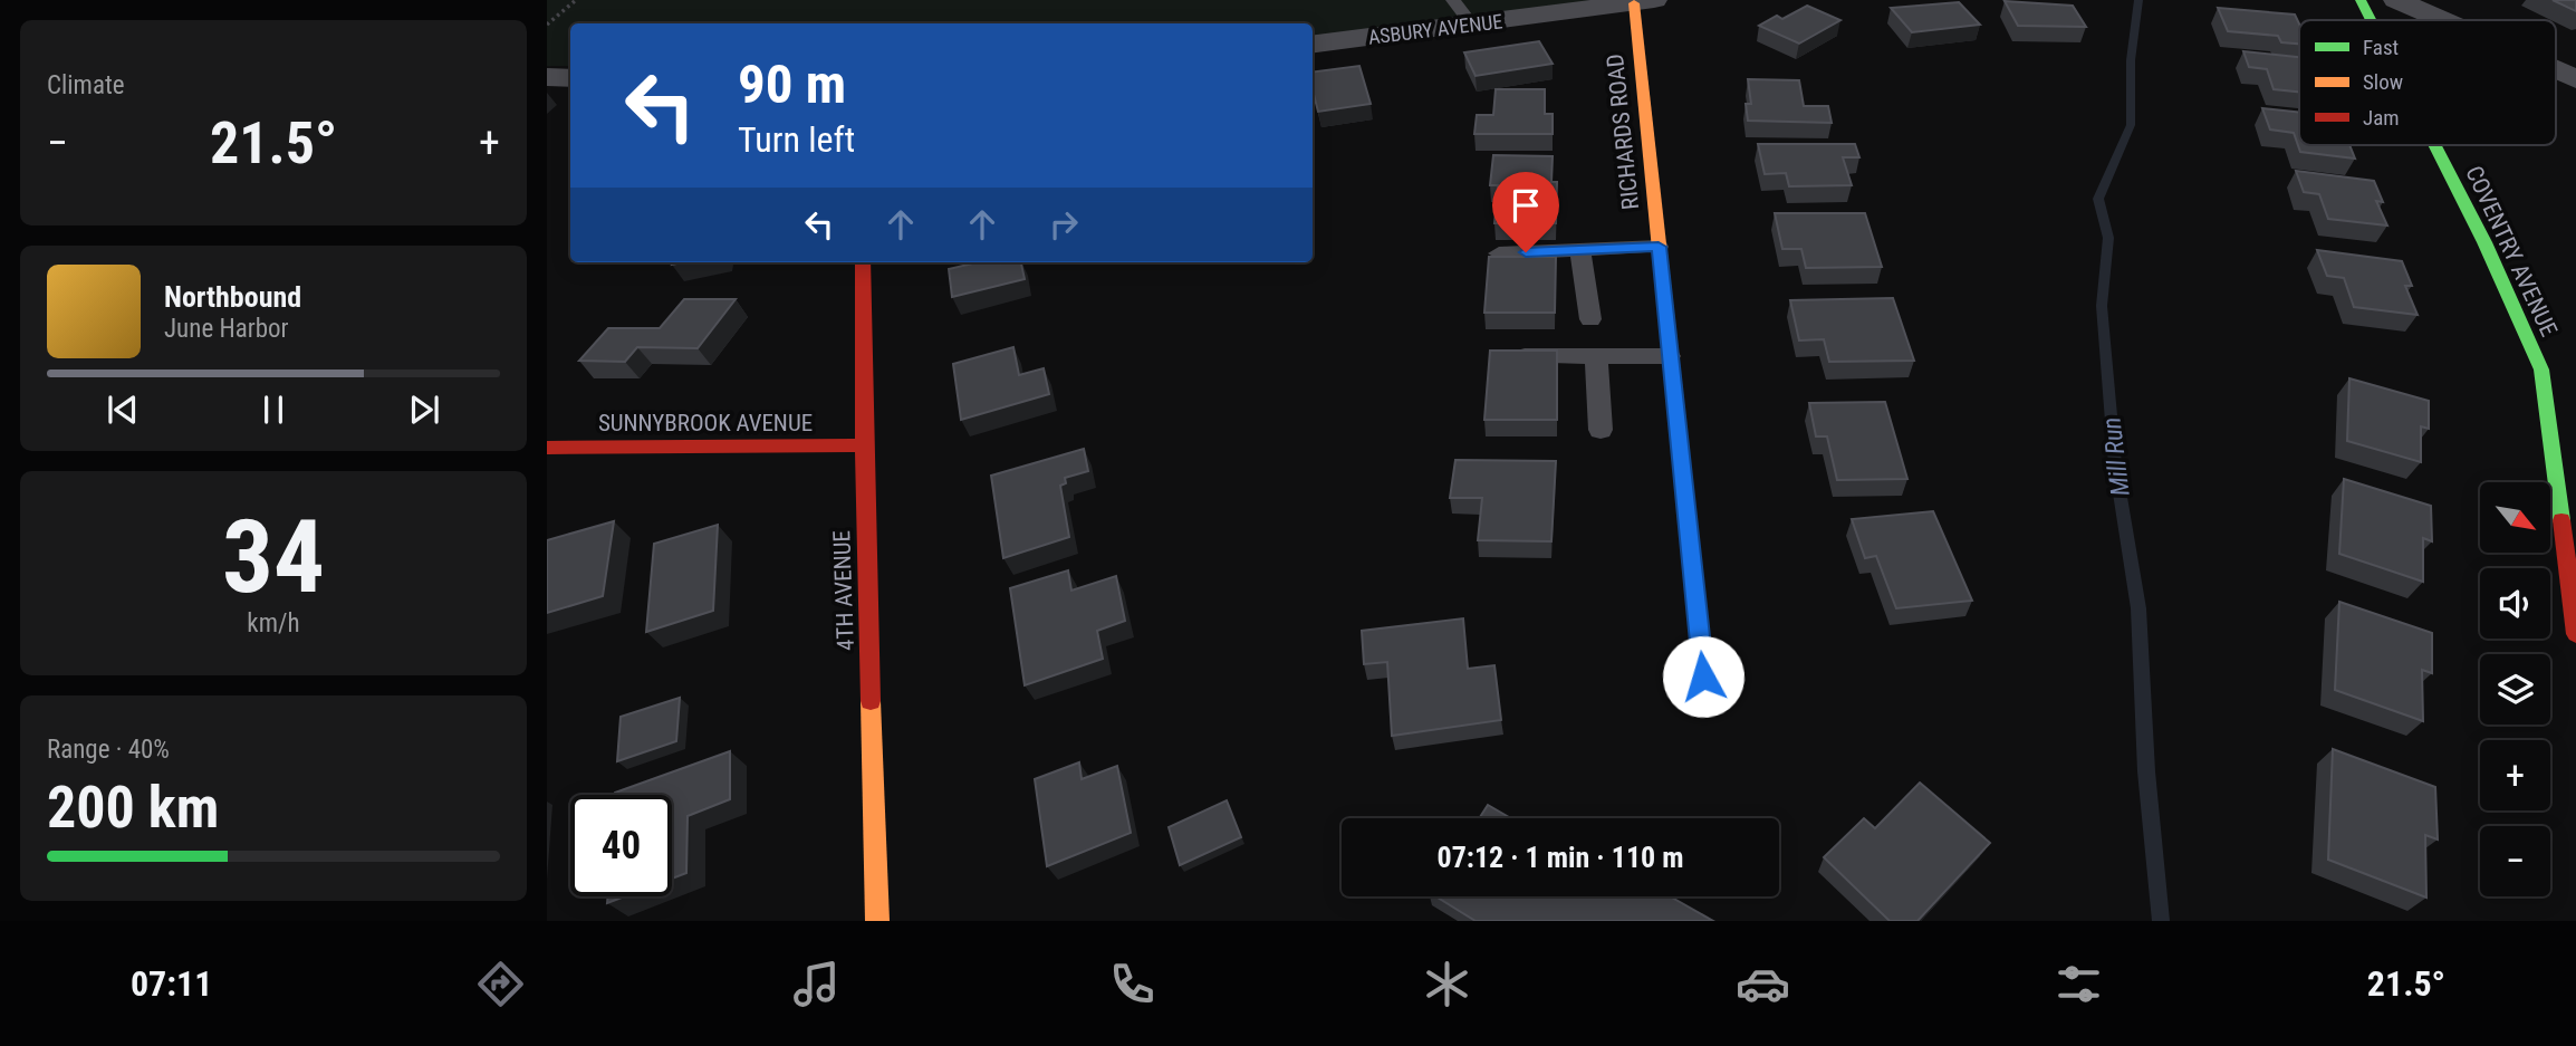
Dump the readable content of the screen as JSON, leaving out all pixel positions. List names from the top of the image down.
{
  "streets": {
    "street": [
      "ASBURY AVENUE",
      "RICHARDS ROAD",
      "COVENTRY AVENUE",
      "SUNNYBROOK AVENUE",
      "4TH AVENUE"
    ]
  },
  "crossings": [
    ["ASBURY AVENUE", "RICHARDS ROAD"],
    ["SUNNYBROOK AVENUE", "4TH AVENUE"]
  ],
  "water": ["Mill Run"],
  "legend": ["Fast", "Slow", "Jam"],
  "north": "bottom right",
  "page": {
    "tile": [
      "Climate",
      ["34", "km/h"],
      ["Range · 40%", "200 km"]
    ],
    "turn": ["90 m", "Turn left"],
    "heat": ["−", "21.5°", "+"],
    "song": ["Northbound", "June Harbor"],
    "map_buttons": ["+", "−"],
    "limit": "40",
    "trip": "07:12 · 1 min · 110 m",
    "tabs": ["07:11", "21.5°"]
  }
}
